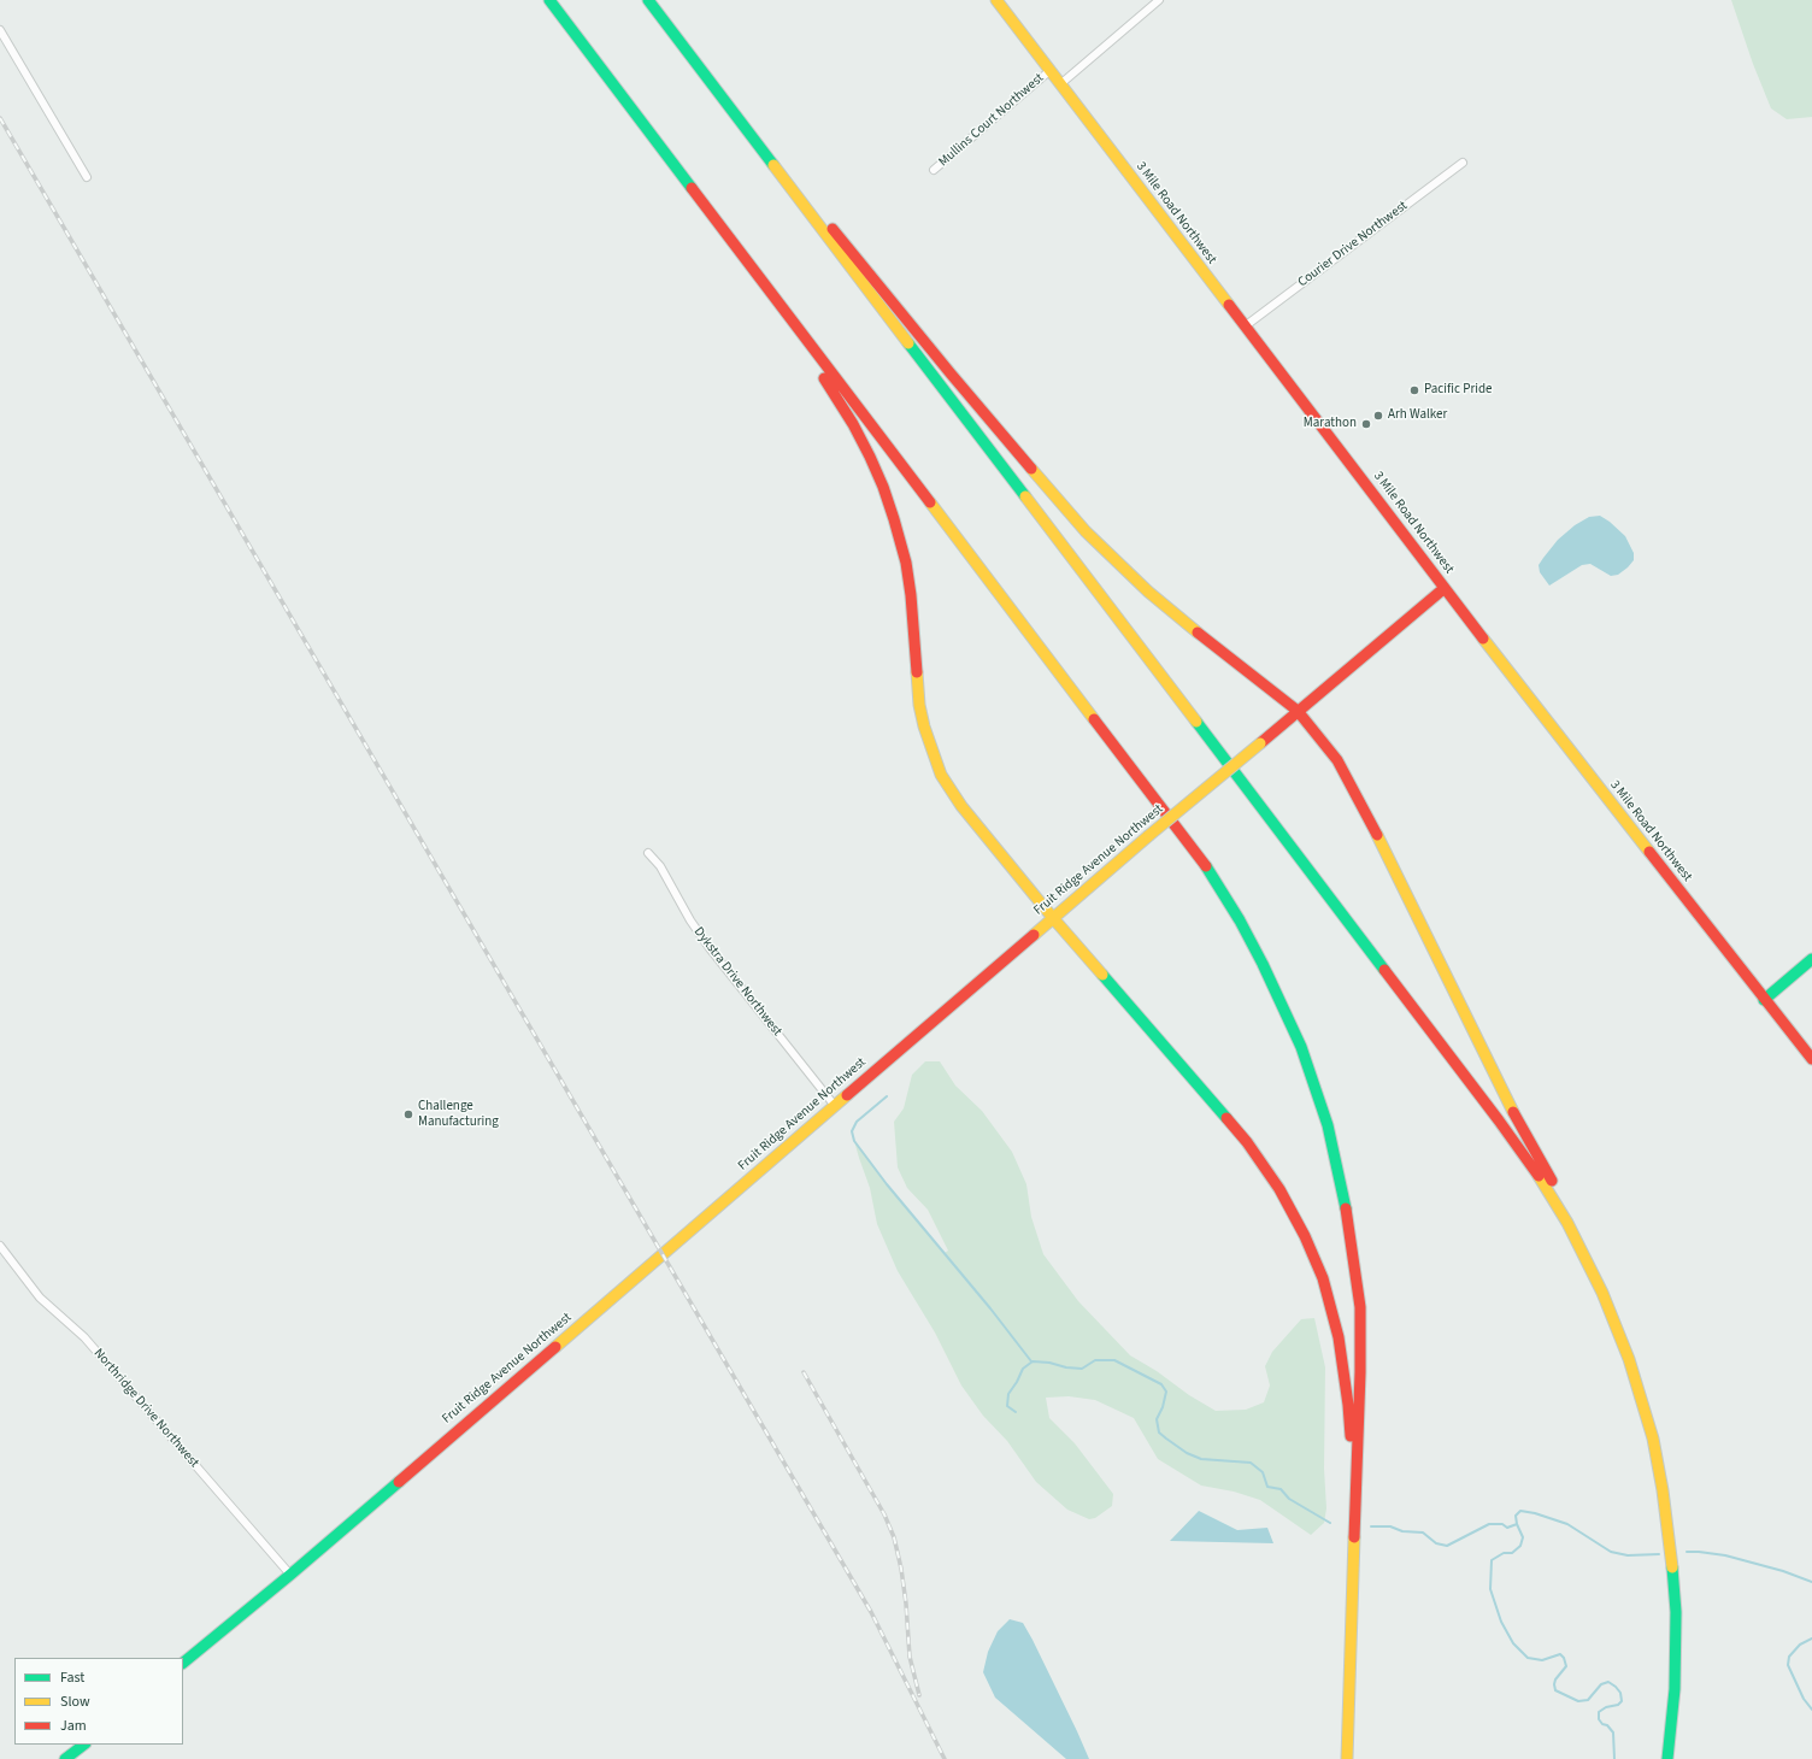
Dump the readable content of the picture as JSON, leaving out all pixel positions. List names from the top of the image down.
{
  "streets": {
    "main road": ["3 Mile Road Northwest", "Fruit Ridge Avenue Northwest"],
    "street": [
      "Mullins Court Northwest",
      "Courier Drive Northwest",
      "Dykstra Drive Northwest",
      "Northridge Drive Northwest"
    ]
  },
  "crossings": [
    ["Mullins Court Northwest", "3 Mile Road Northwest"],
    ["3 Mile Road Northwest", "Courier Drive Northwest"],
    ["3 Mile Road Northwest", "Fruit Ridge Avenue Northwest"],
    ["Fruit Ridge Avenue Northwest", "Dykstra Drive Northwest"],
    ["Fruit Ridge Avenue Northwest", "Northridge Drive Northwest"]
  ],
  "places": [
    "Pacific Pride",
    "Arh Walker",
    "Marathon",
    "Challenge Manufacturing"
  ],
  "legend": ["Fast", "Slow", "Jam"]
}
